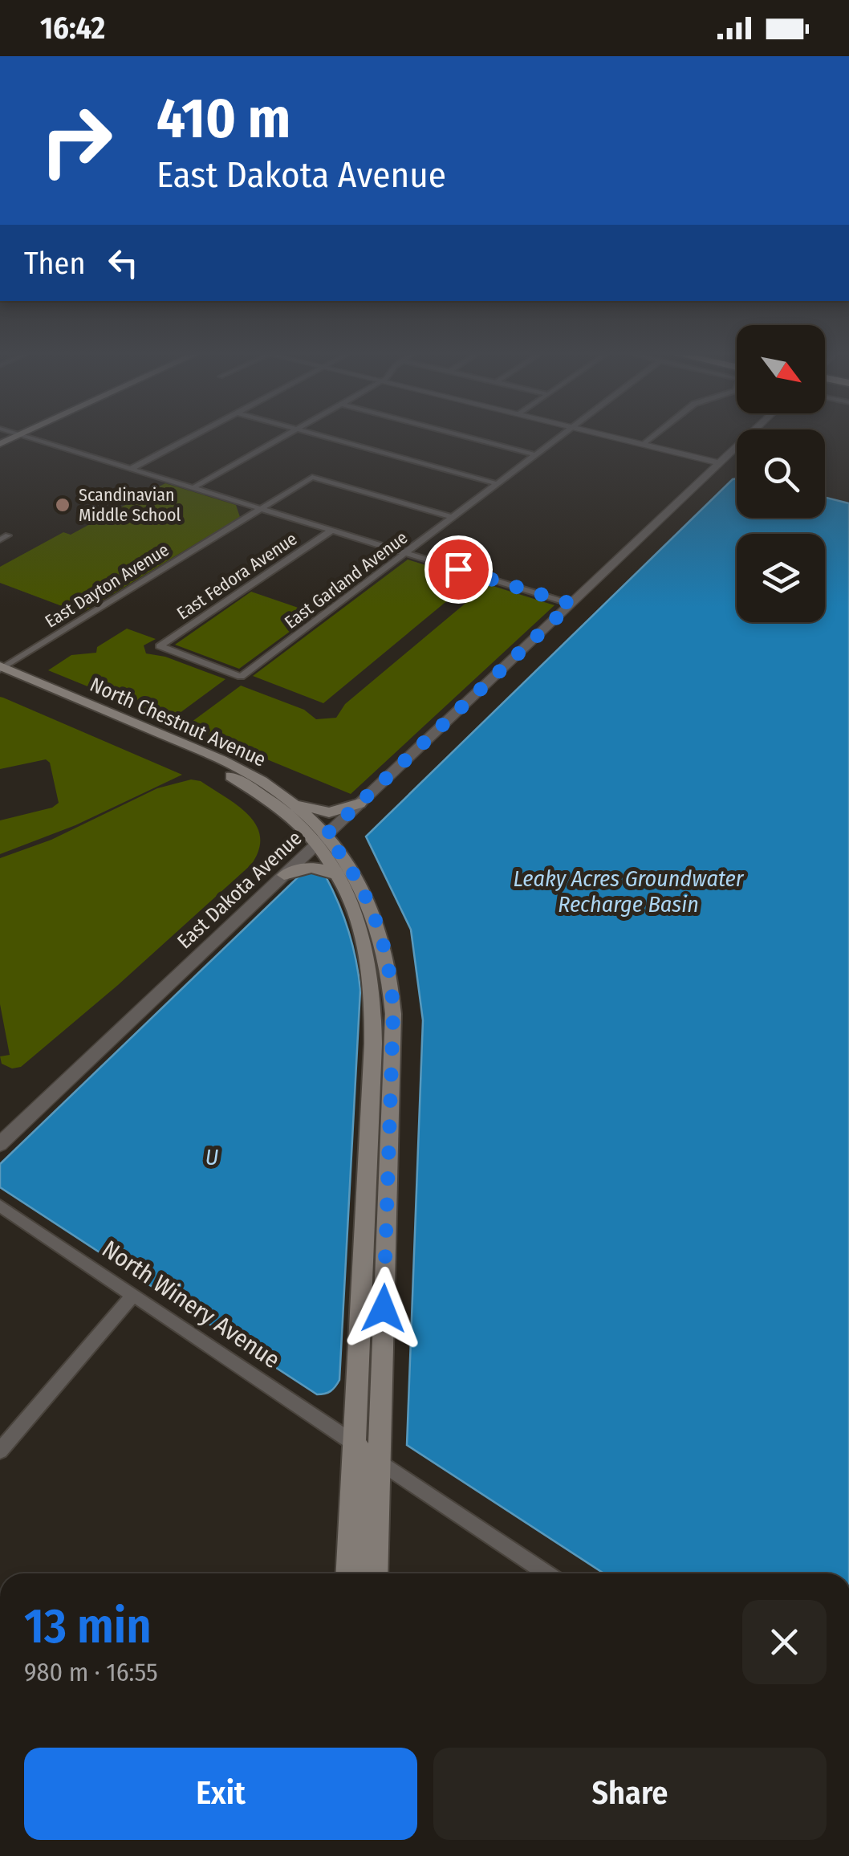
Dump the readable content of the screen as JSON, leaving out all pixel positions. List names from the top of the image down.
{
  "streets": {
    "main road": ["North Chestnut Avenue"],
    "street": [
      "East Fedora Avenue",
      "East Garland Avenue",
      "East Dayton Avenue",
      "East Dakota Avenue",
      "North Winery Avenue"
    ]
  },
  "crossings": [
    ["East Fedora Avenue", "East Garland Avenue"],
    ["East Garland Avenue", "East Dayton Avenue"],
    ["East Dayton Avenue", "North Chestnut Avenue"],
    ["North Chestnut Avenue", "East Dakota Avenue"]
  ],
  "water": ["Leaky Acres Groundwater Recharge Basin", "U"],
  "places": ["Scandinavian Middle School"],
  "north": "bottom right",
  "page": {
    "status": "16:42",
    "turn": ["410 m", "East Dakota Avenue"],
    "then": "Then",
    "heading": ["13 min", "980 m · 16:55"],
    "buttons": ["Exit", "Share"]
  }
}
